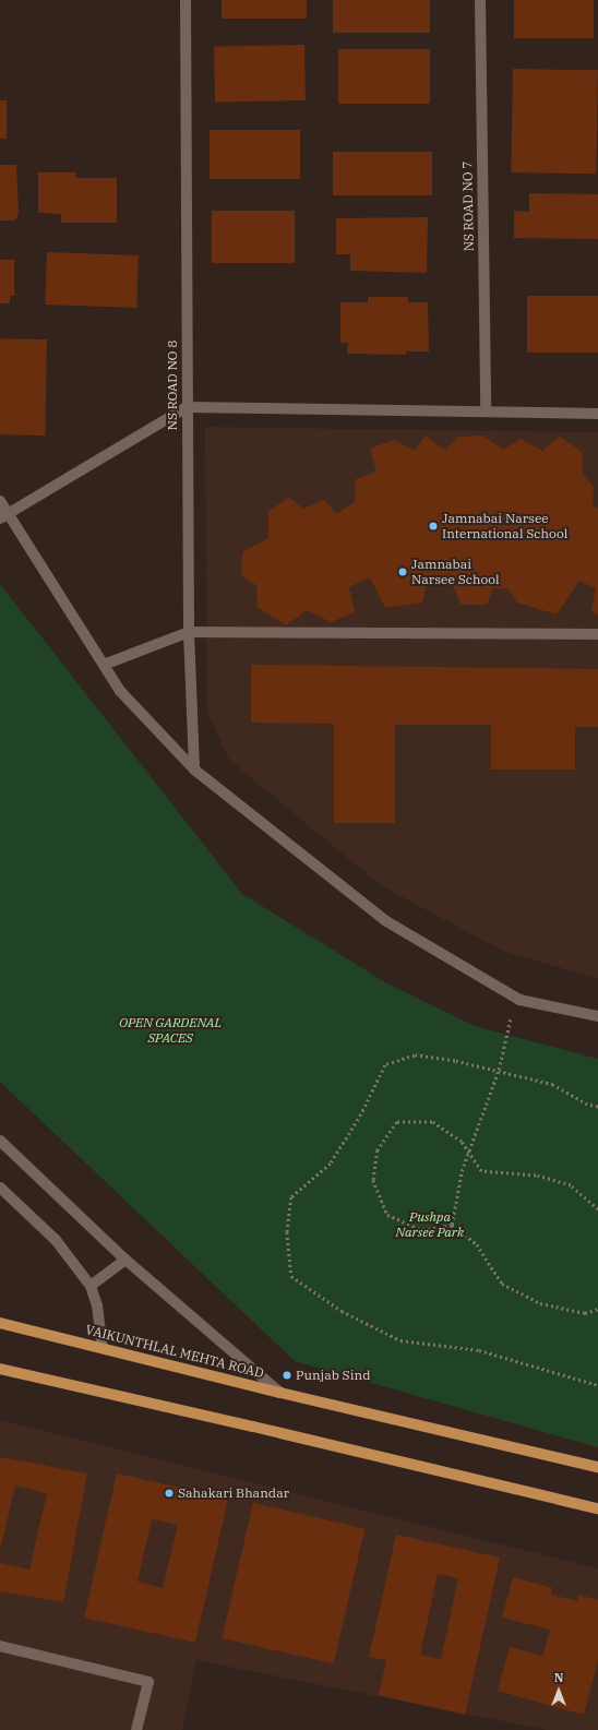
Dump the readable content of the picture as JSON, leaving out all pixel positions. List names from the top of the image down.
{
  "streets": {
    "main road": ["VAIKUNTHLAL MEHTA ROAD"],
    "street": ["NS ROAD NO 7", "NS ROAD NO 8"]
  },
  "parks": ["OPEN GARDENAL SPACES", "Pushpa Narsee Park"],
  "places": [
    "Jamnabai Narsee International School",
    "Jamnabai Narsee School",
    "Punjab Sind",
    "Sahakari Bhandar"
  ],
  "north": "top"
}
